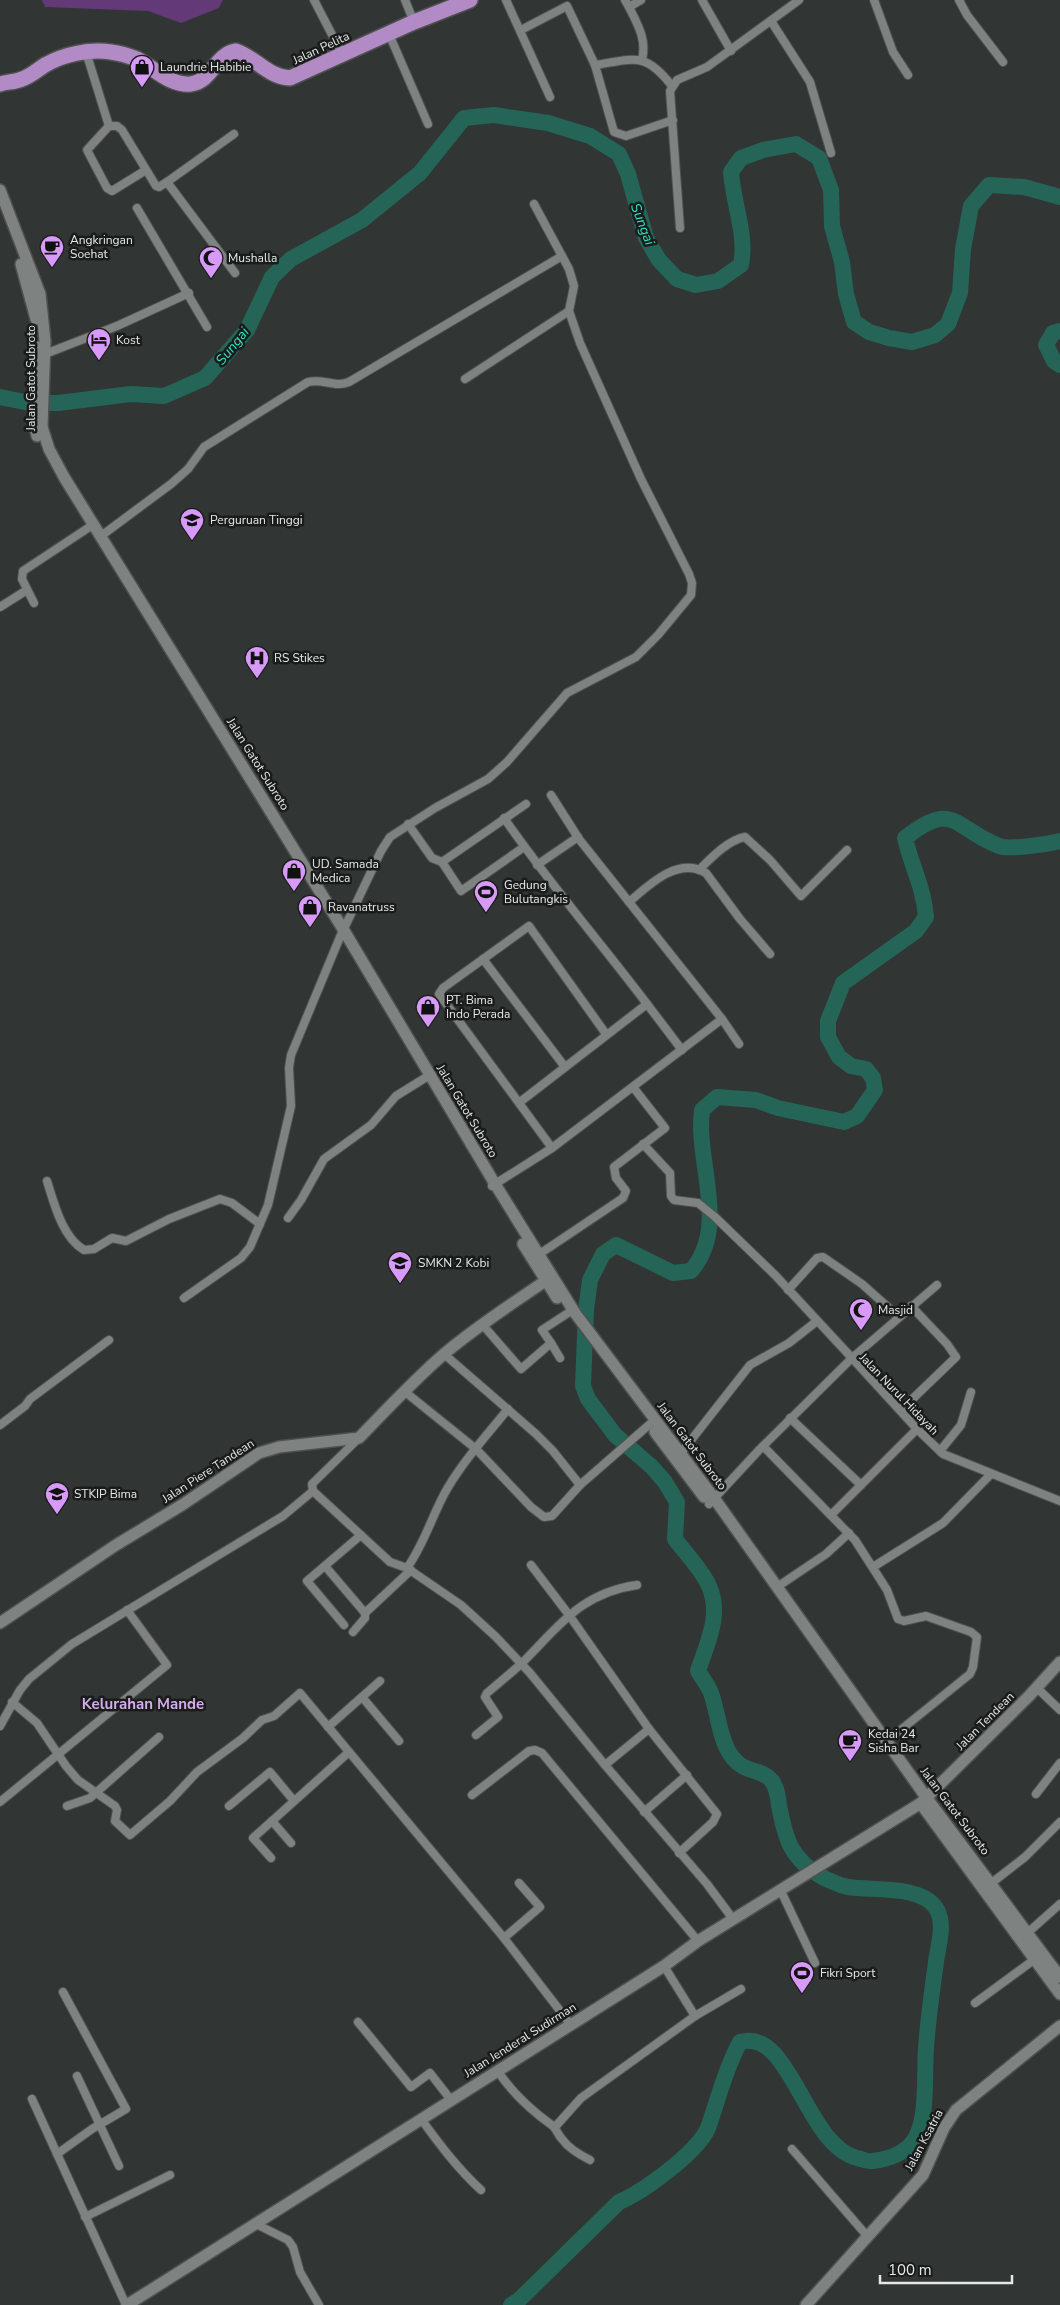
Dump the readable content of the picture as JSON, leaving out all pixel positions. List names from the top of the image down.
{
  "streets": {
    "highway": ["Jalan Pelita"],
    "street": [
      "Jalan Gatot Subroto",
      "Jalan Nurul Hidayah",
      "Jalan Piere Tandean",
      "Jalan Tendean",
      "Jalan Jenderal Sudirman",
      "Jalan Ksatria"
    ]
  },
  "crossings": [
    ["Jalan Gatot Subroto", "Jalan Nurul Hidayah"],
    ["Jalan Gatot Subroto", "Jalan Tendean"],
    ["Jalan Gatot Subroto", "Jalan Jenderal Sudirman"],
    ["Jalan Tendean", "Jalan Jenderal Sudirman"]
  ],
  "districts": ["Kelurahan Mande"],
  "water": ["Sungai"],
  "places": {
    "shop": [
      "Laundrie Habibie",
      "UD. Samada Medica",
      "Ravanatruss",
      "PT. Bima Indo Perada"
    ],
    "cafe": ["Angkringan Soehat", "Kedai 24 Sisha Bar"],
    "mosque": ["Mushalla", "Masjid"],
    "hotel": ["Kost"],
    "school or university": ["Perguruan Tinggi", "SMKN 2 Kobi", "STKIP Bima"],
    "hospital": ["RS Stikes"],
    "sports": ["Gedung Bulutangkis", "Fikri Sport"]
  },
  "scale_bar": "100 m"
}
